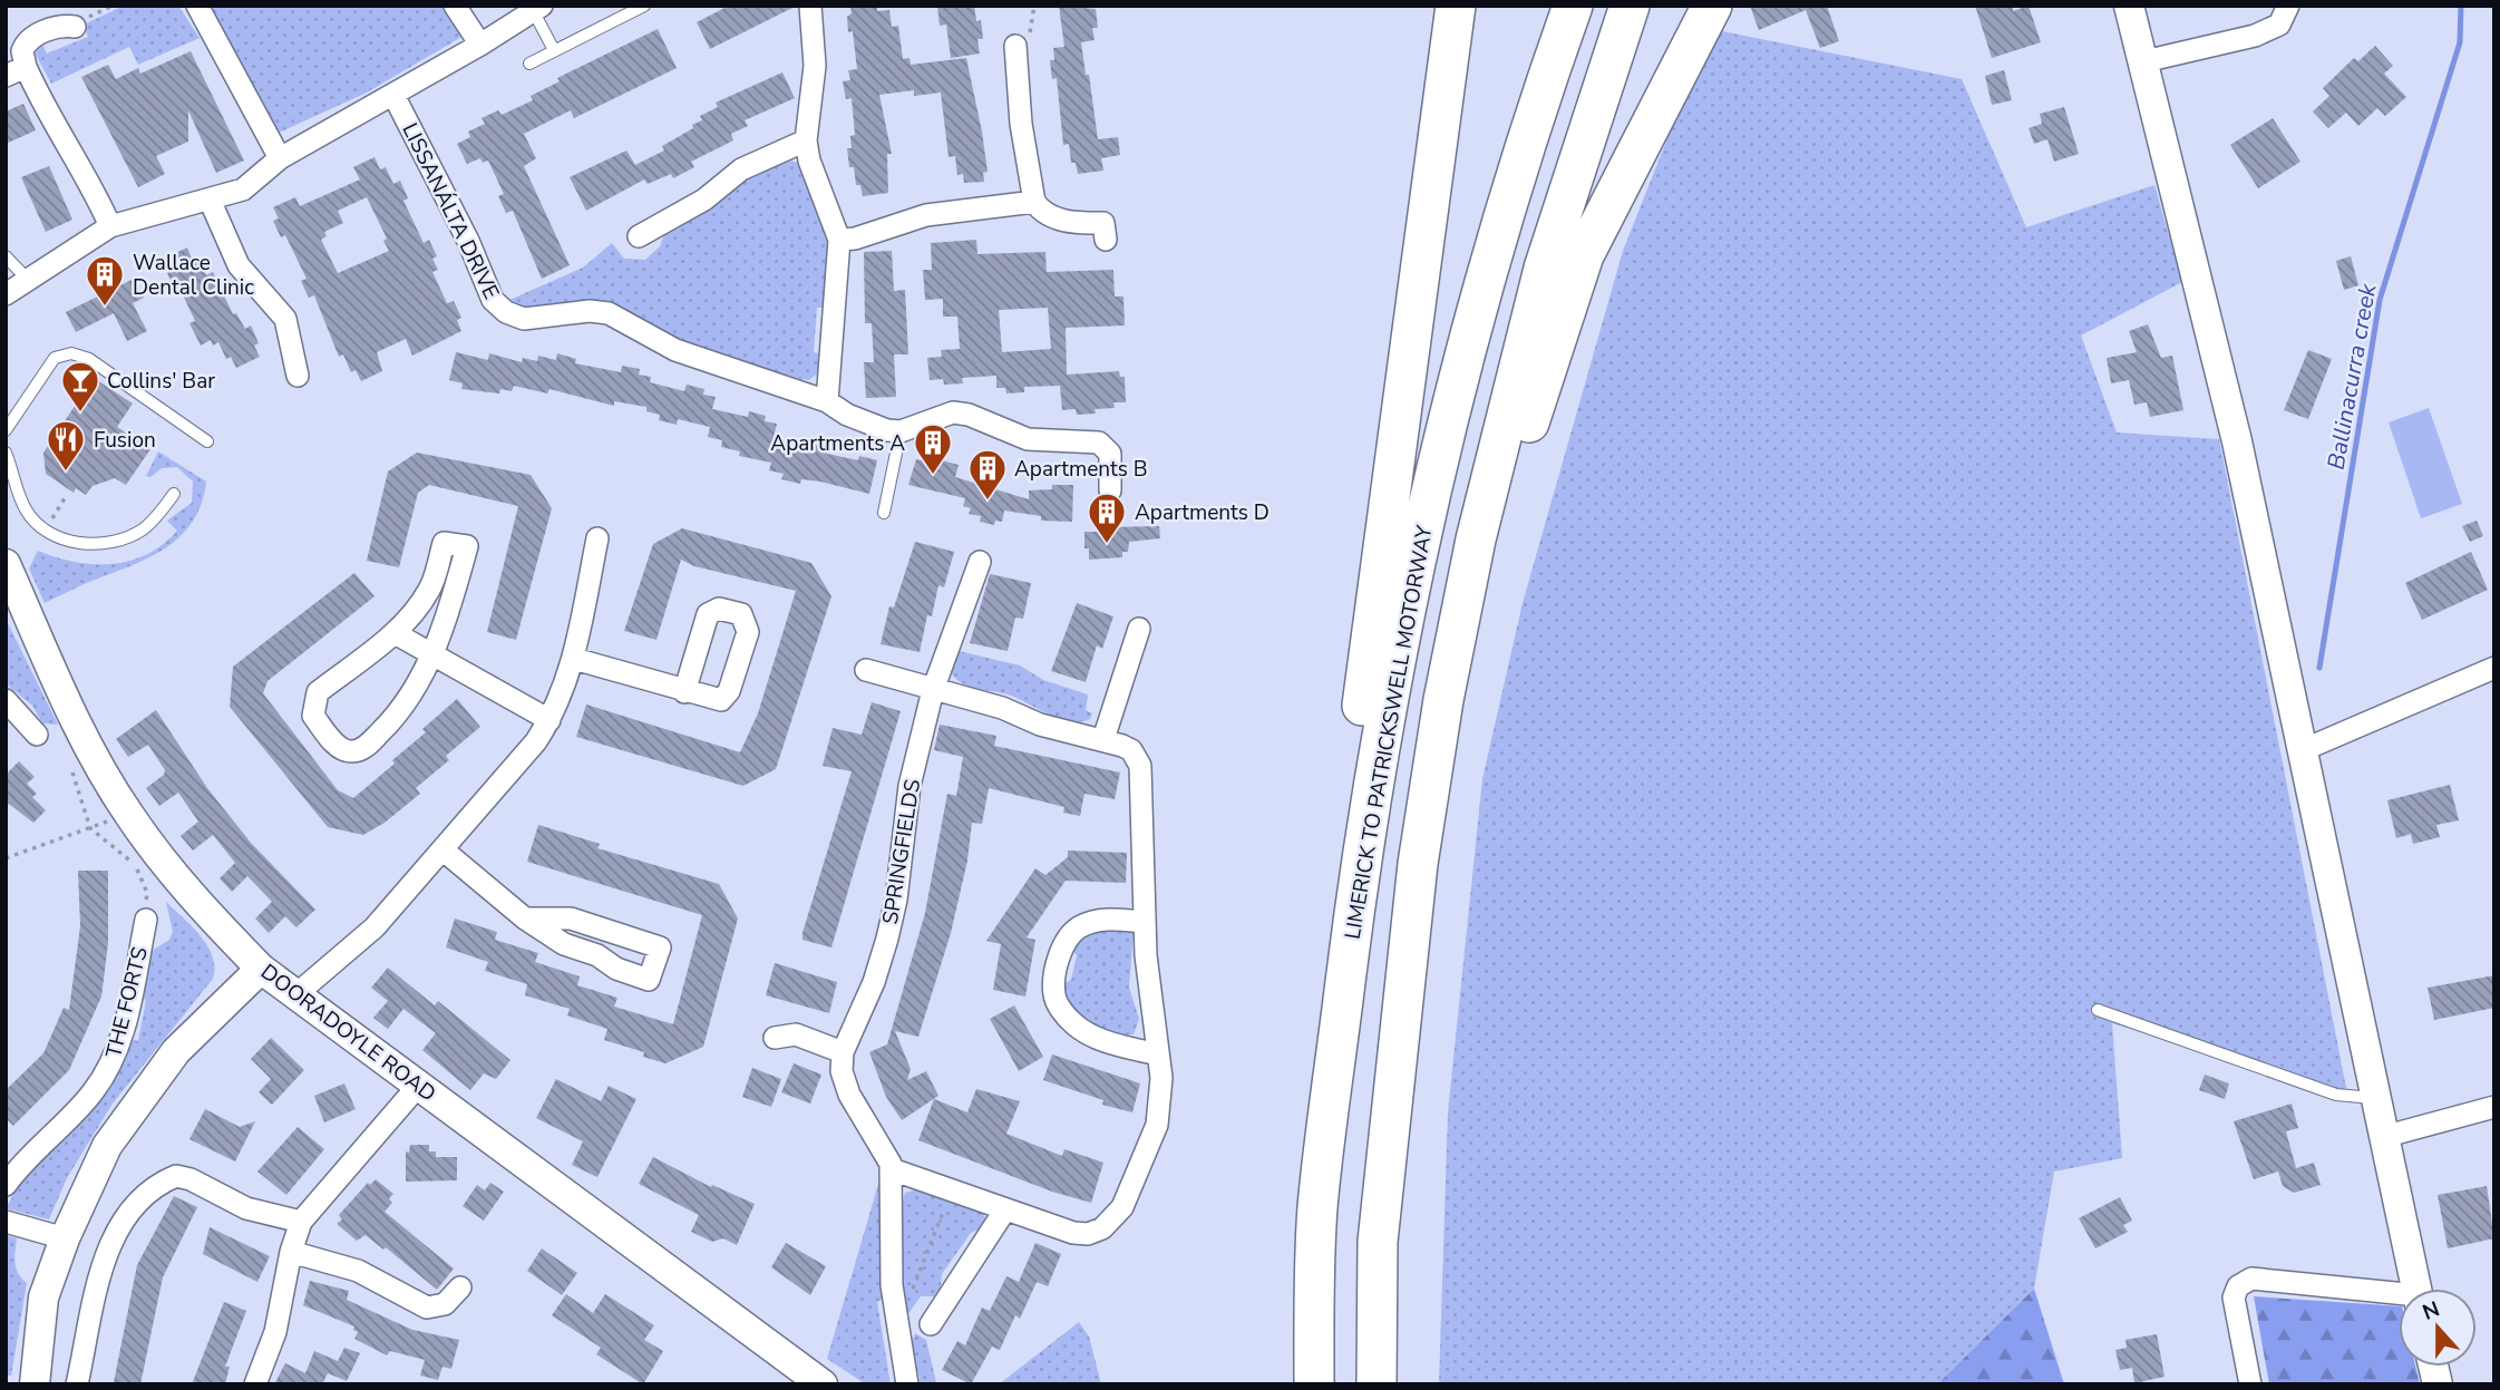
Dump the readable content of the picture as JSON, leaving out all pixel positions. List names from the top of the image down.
{
  "streets": {
    "highway": ["LIMERICK TO PATRICKSWELL MOTORWAY"],
    "street": [
      "LISSANÁLTA DRIVE",
      "SPRINGFIELDS",
      "THE FORTS",
      "DOORADOYLE ROAD"
    ]
  },
  "water": ["Ballinacurra creek"],
  "places": {
    "building": [
      "Wallace Dental Clinic",
      "Apartments A",
      "Apartments B",
      "Apartments D"
    ],
    "bar": ["Collins' Bar"],
    "restaurant": ["Fusion"]
  },
  "north": "top"
}
